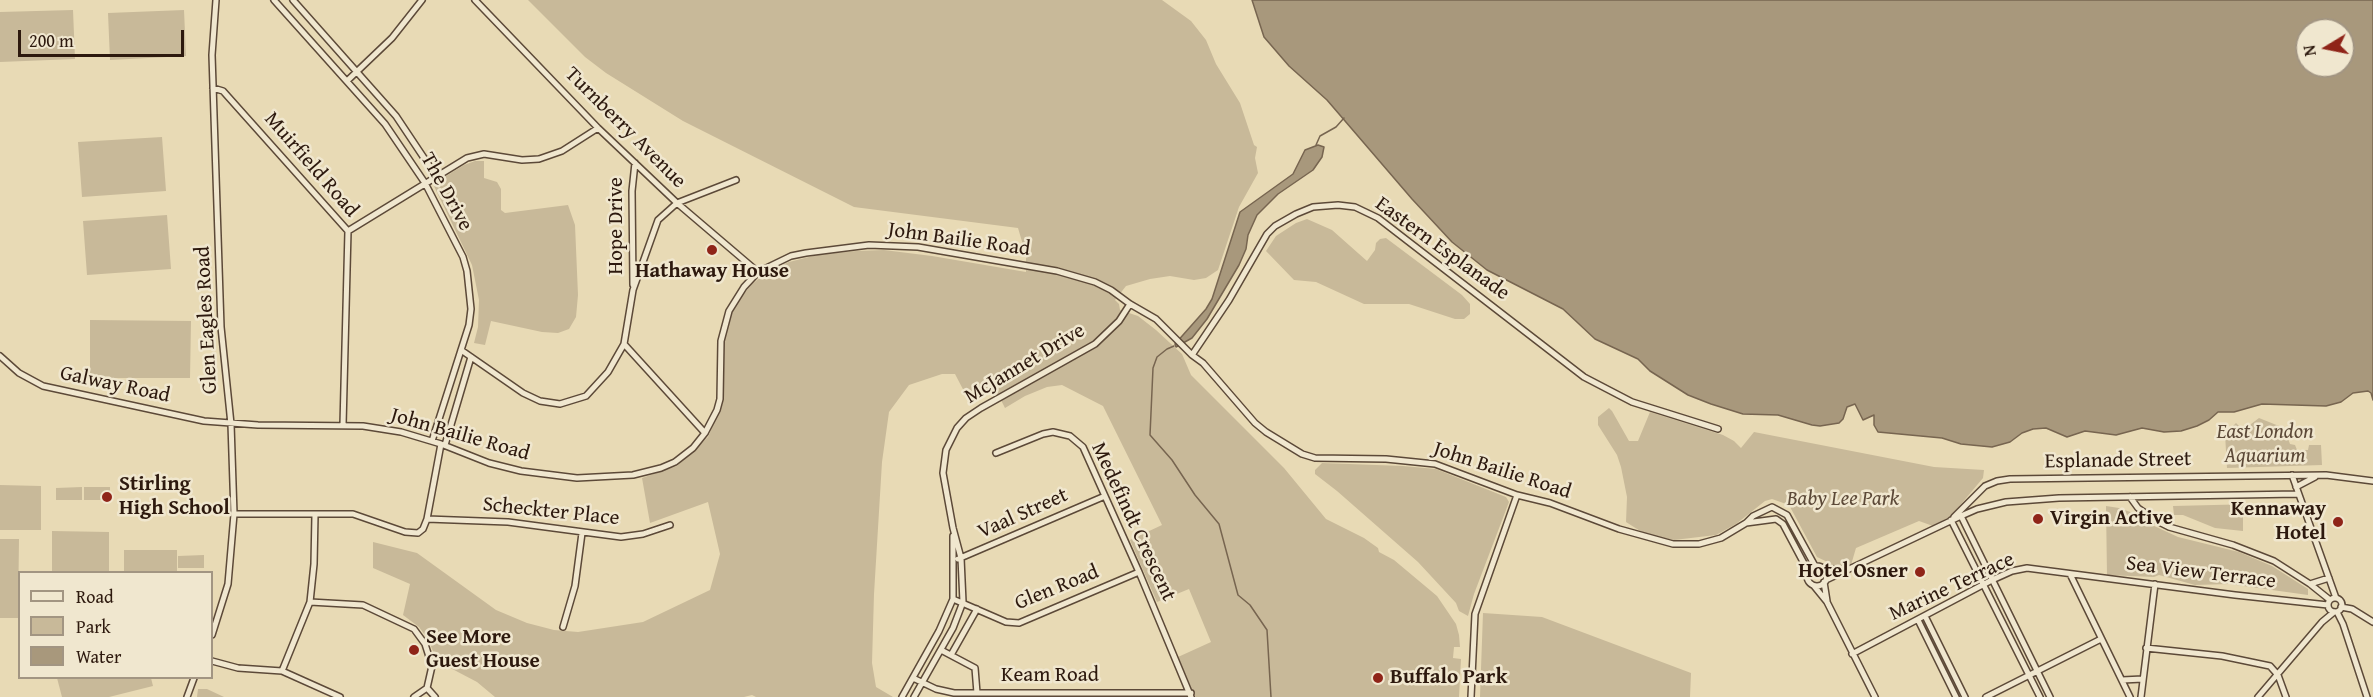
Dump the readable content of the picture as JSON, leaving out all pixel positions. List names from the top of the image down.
{
  "streets": {
    "street": [
      "Turnberry Avenue",
      "Muirfield Road",
      "The Drive",
      "Hope Drive",
      "John Bailie Road",
      "Eastern Esplanade",
      "Glen Eagles Road",
      "McJannet Drive",
      "Galway Road",
      "Esplanade Street",
      "Scheckter Place",
      "Vaal Street",
      "Medefindt Crescent",
      "Sea View Terrace",
      "Marine Terrace",
      "Glen Road",
      "Keam Road"
    ]
  },
  "crossings": [
    ["Turnberry Avenue", "Hope Drive"],
    ["Turnberry Avenue", "John Bailie Road"],
    ["Muirfield Road", "John Bailie Road"],
    ["Muirfield Road", "Glen Eagles Road"],
    ["The Drive", "Hope Drive"],
    ["The Drive", "John Bailie Road"],
    ["John Bailie Road", "Eastern Esplanade"],
    ["John Bailie Road", "Glen Eagles Road"],
    ["John Bailie Road", "McJannet Drive"],
    ["John Bailie Road", "Galway Road"],
    ["Glen Eagles Road", "Galway Road"],
    ["McJannet Drive", "Vaal Street"],
    ["McJannet Drive", "Glen Road"],
    ["McJannet Drive", "Keam Road"],
    ["Vaal Street", "Medefindt Crescent"],
    ["Medefindt Crescent", "Glen Road"],
    ["Medefindt Crescent", "Keam Road"],
    ["Sea View Terrace", "Marine Terrace"]
  ],
  "parks": ["East London Aquarium", "Baby Lee Park"],
  "places": [
    "Hathaway House",
    "Stirling High School",
    "Virgin Active",
    "Kennaway Hotel",
    "Hotel Osner",
    "See More Guest House",
    "Buffalo Park"
  ],
  "legend": ["Road", "Park", "Water"],
  "scale_bar": "200 m",
  "north": "left"
}
